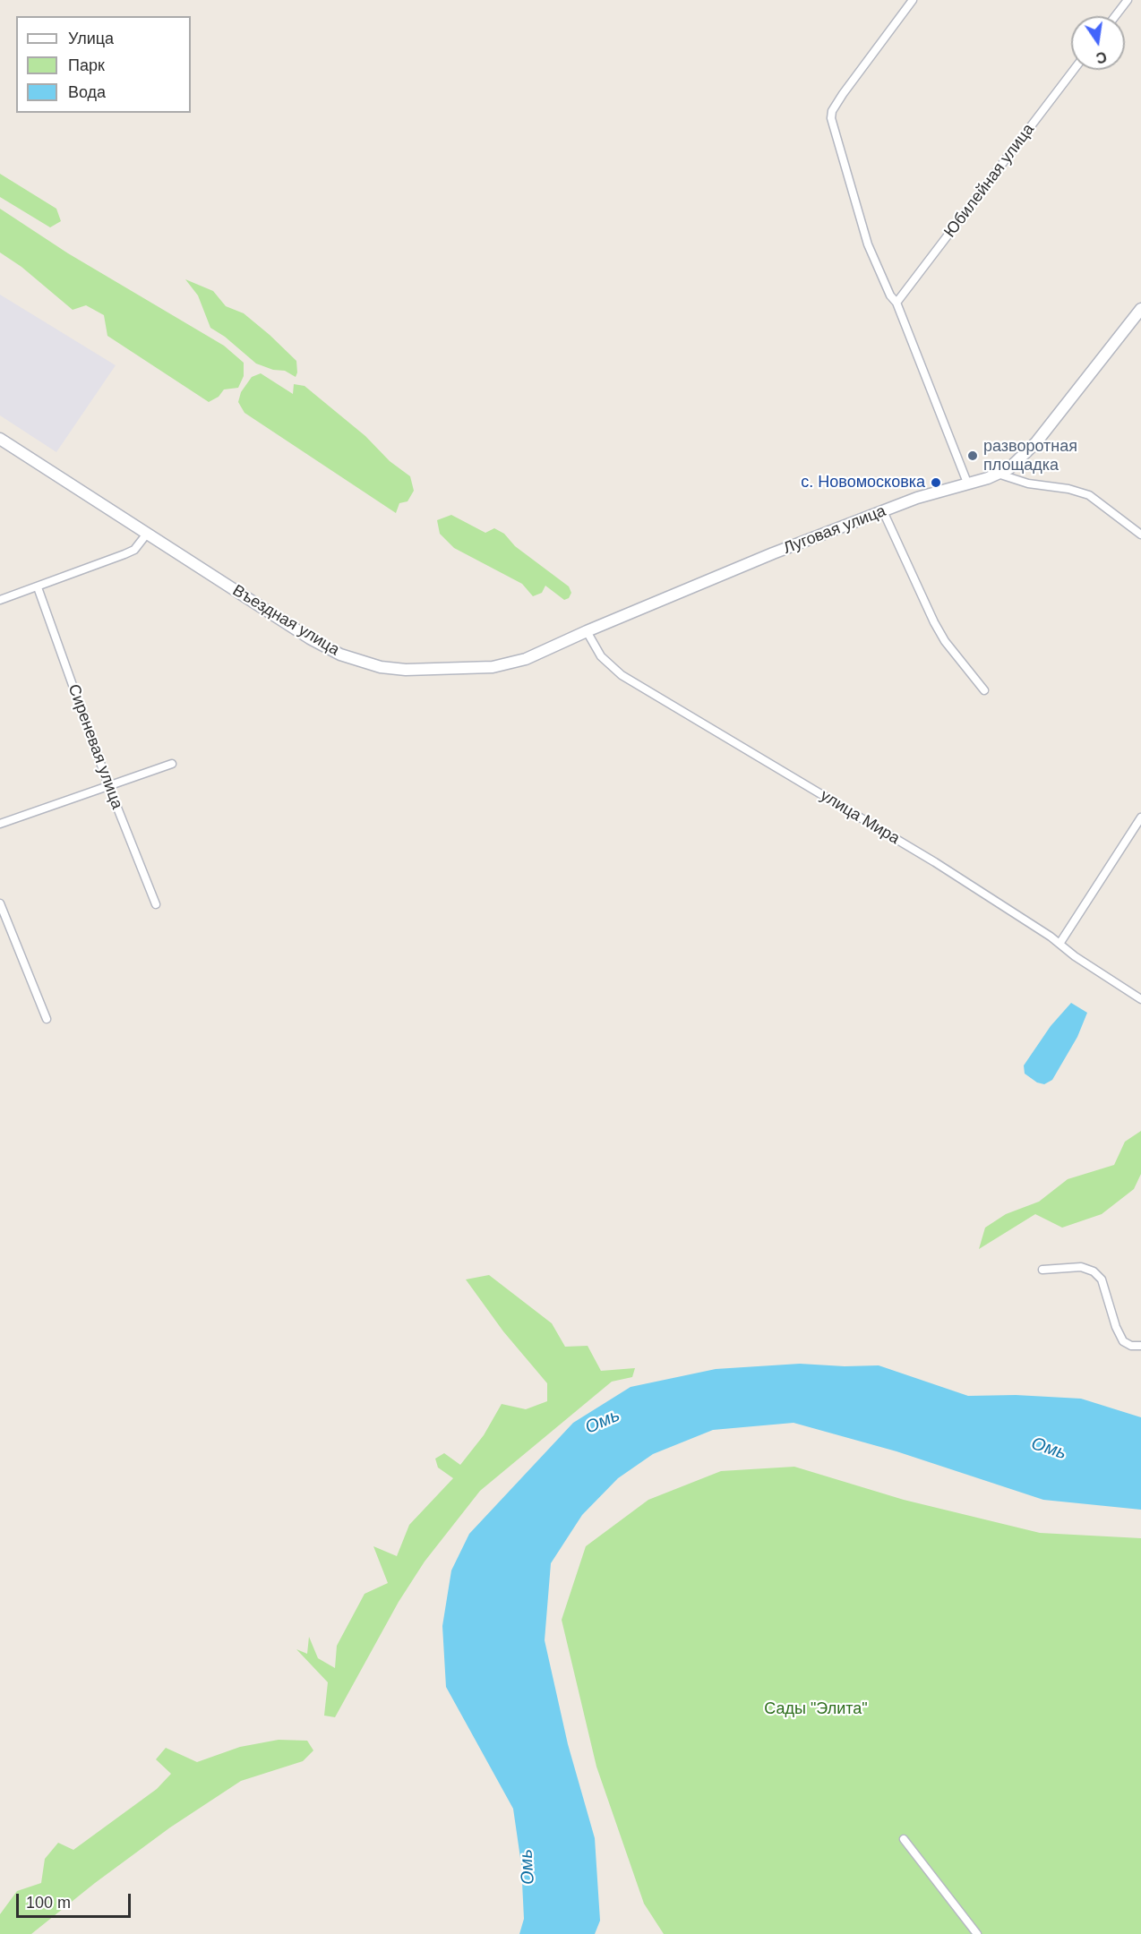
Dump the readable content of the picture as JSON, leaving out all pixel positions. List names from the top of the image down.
{
  "streets": {
    "street": [
      "Юбилейная улица",
      "Луговая улица",
      "Въездная улица",
      "Сиреневая улица",
      "улица Мира"
    ]
  },
  "crossings": [
    ["Луговая улица", "Въездная улица"],
    ["Луговая улица", "улица Мира"],
    ["Въездная улица", "улица Мира"]
  ],
  "water": ["Омь"],
  "parks": ["Сады \"Элита\""],
  "places": ["разворотная площадка", "с. Новомосковка"],
  "legend": ["Улица", "Парк", "Вода"],
  "scale_bar": "100 m",
  "north": "bottom"
}
